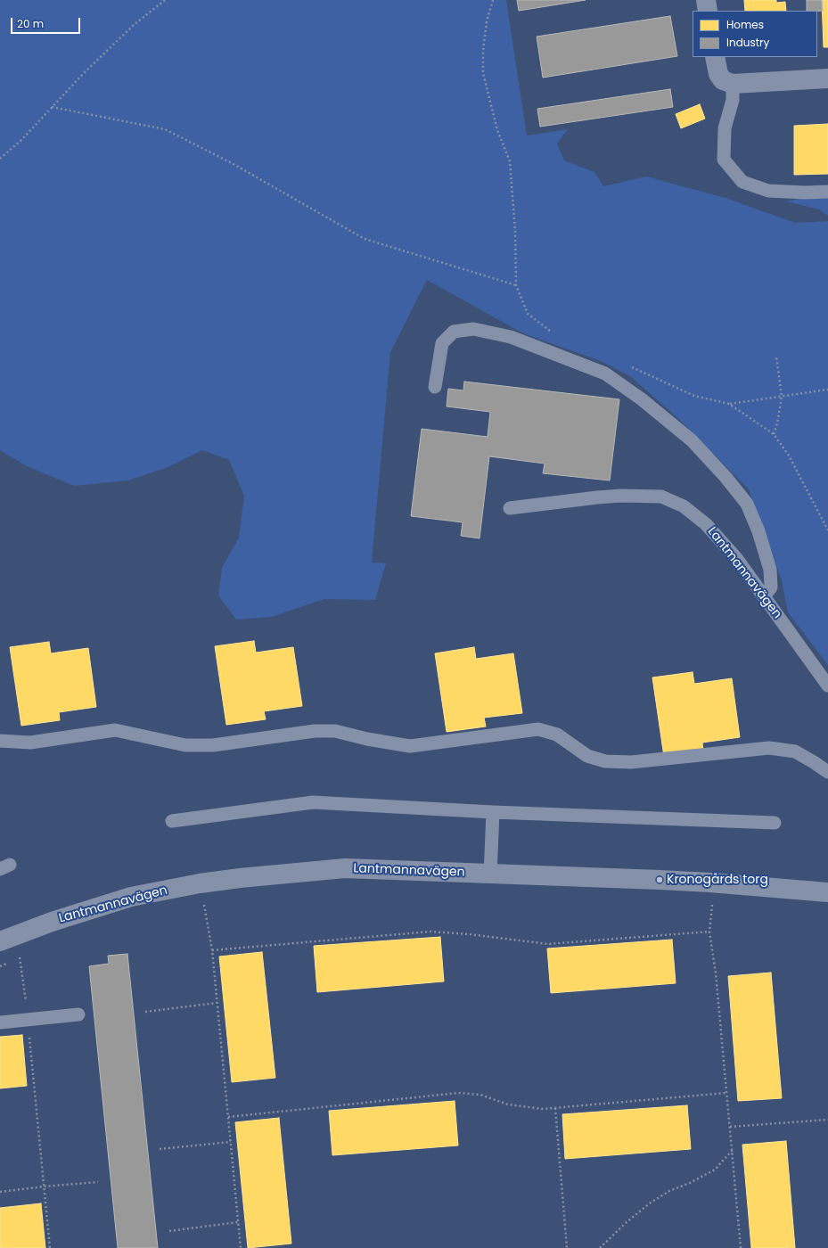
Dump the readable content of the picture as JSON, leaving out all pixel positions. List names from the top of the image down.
{
  "streets": {
    "street": ["Lantmannavägen"]
  },
  "places": ["Kronogårds torg"],
  "legend": ["Homes", "Industry"],
  "scale_bar": "20 m"
}
